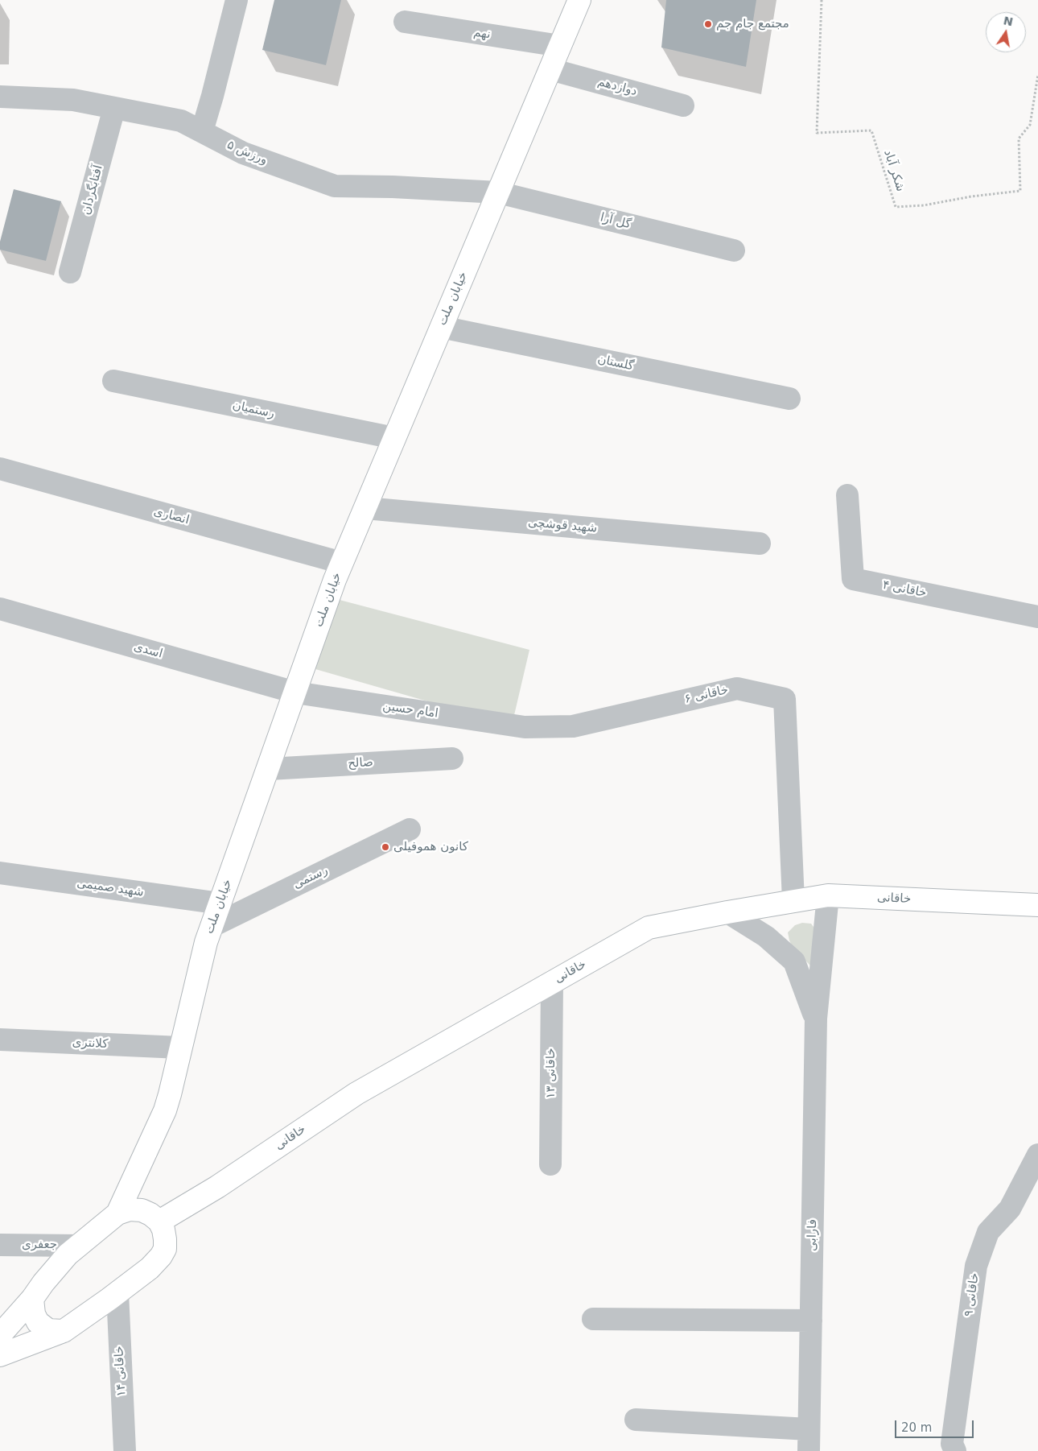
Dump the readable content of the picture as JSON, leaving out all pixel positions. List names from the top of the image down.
{
  "streets": {
    "main road": ["خیابان ملت", "خاقانی"],
    "street": [
      "نهم",
      "دوازدهم",
      "ورزش ۵",
      "آفتابگردان",
      "گل آرا",
      "گلستان",
      "رستمیان",
      "انصاری",
      "شهید قوشچی",
      "خاقانی ۴",
      "اسدی",
      "خاقانی ۶",
      "امام حسین",
      "صالح",
      "رستمی",
      "شهید صمیمی",
      "کلانتری",
      "خاقانی ۱۳",
      "فارابی",
      "جعفری",
      "خاقانی ٩",
      "خاقانی ۱۴"
    ],
    "path": ["شکر آباد"]
  },
  "crossings": [
    ["نهم", "خیابان ملت"],
    ["دوازدهم", "خیابان ملت"],
    ["ورزش ۵", "آفتابگردان"],
    ["ورزش ۵", "گل آرا"],
    ["ورزش ۵", "خیابان ملت"],
    ["گل آرا", "خیابان ملت"],
    ["خیابان ملت", "گلستان"],
    ["خیابان ملت", "رستمیان"],
    ["خیابان ملت", "انصاری"],
    ["خیابان ملت", "شهید قوشچی"],
    ["خیابان ملت", "اسدی"],
    ["خیابان ملت", "امام حسین"],
    ["خیابان ملت", "صالح"],
    ["خیابان ملت", "رستمی"],
    ["خیابان ملت", "شهید صمیمی"],
    ["خیابان ملت", "کلانتری"],
    ["اسدی", "امام حسین"],
    ["خاقانی ۶", "امام حسین"],
    ["خاقانی ۶", "خاقانی"],
    ["خاقانی", "خاقانی ۱۳"],
    ["خاقانی", "فارابی"]
  ],
  "places": ["مجتمع جام جم", "کانون هموفیلی"],
  "scale_bar": "20 m",
  "north": "top"
}
